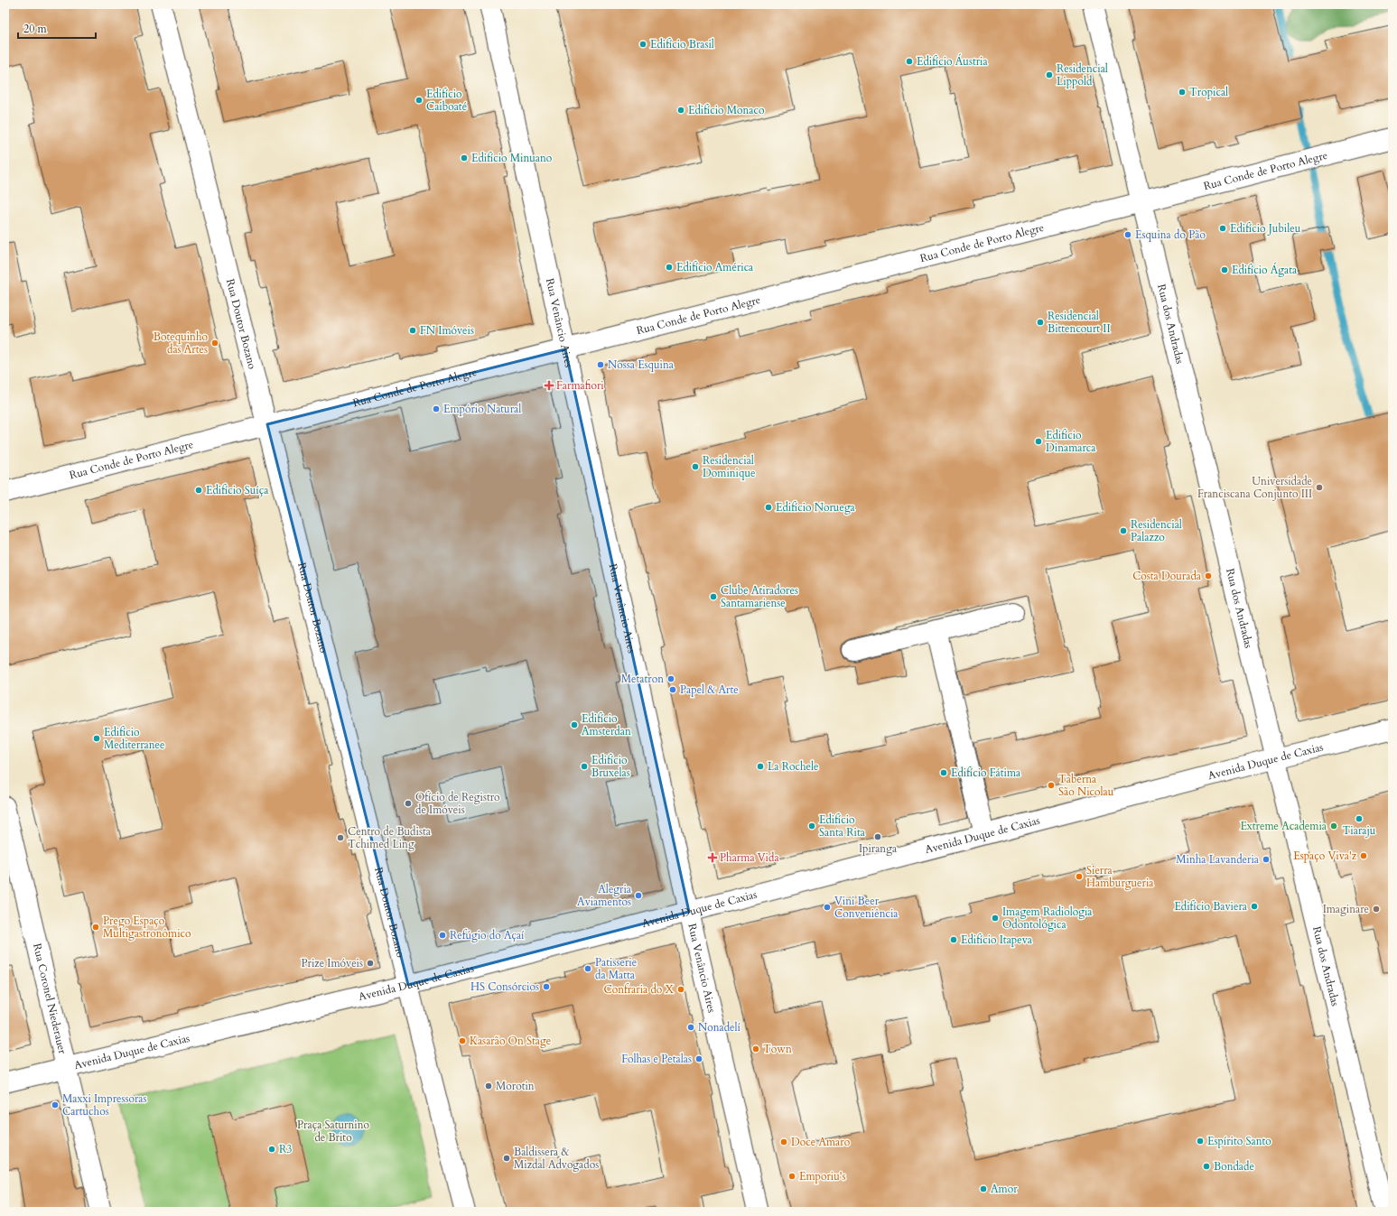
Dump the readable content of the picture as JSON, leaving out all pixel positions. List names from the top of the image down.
{
  "streets": {
    "street": [
      "Rua Conde de Porto Alegre",
      "Rua Venâncio Aires",
      "Rua Doutor Bozano",
      "Rua dos Andradas",
      "Avenida Duque de Caxias",
      "Rua Coronel Niederauer"
    ]
  },
  "crossings": [
    ["Rua Conde de Porto Alegre", "Rua Venâncio Aires"],
    ["Rua Conde de Porto Alegre", "Rua Doutor Bozano"],
    ["Rua Conde de Porto Alegre", "Rua dos Andradas"],
    ["Rua Venâncio Aires", "Avenida Duque de Caxias"],
    ["Rua Doutor Bozano", "Avenida Duque de Caxias"],
    ["Rua dos Andradas", "Avenida Duque de Caxias"],
    ["Avenida Duque de Caxias", "Rua Coronel Niederauer"]
  ],
  "parks": ["Praça Saturnino de Brito"],
  "places": {
    "other": [
      "Edifício Brasil",
      "Edifício Áustria",
      "Residencial Lippold",
      "Tropical",
      "Edifício Caiboaté",
      "Edifício Monaco",
      "Edifício Minuano",
      "Edifício Jubileu",
      "Esquina do Pão",
      "Edifício América",
      "Edifício Ágata",
      "Residencial Bittencourt II",
      "FN Imóveis",
      "Botequinho das Artes",
      "Nossa Esquina",
      "Empório Natural",
      "Edifício Dinamarca",
      "Residencial Dominique",
      "Universidade Franciscana Conjunto III",
      "Edifício Suíça",
      "Edifício Noruega",
      "Residencial Palazzo",
      "Costa Dourada",
      "Clube Atiradores Santamariense",
      "Metatron",
      "Papel & Arte",
      "Edifício Amsterdan",
      "Edifício Mediterranee",
      "Edifício Bruxelas",
      "La Rochele",
      "Edifício Fátima",
      "Taberna São Nicolau",
      "Ofício de Registro de Imóveis",
      "Tiaraju",
      "Edifício Santa Rita",
      "Extreme Academia",
      "Ipiranga",
      "Centro de Budista Tchimed Ling",
      "Espaço Viva'z",
      "Minha Lavanderia",
      "Sierra Hamburgueria",
      "Alegria Aviamentos",
      "Edifício Baviera",
      "Vini Beer Conveniência",
      "Imaginare",
      "Imagem Radiologia Odontológica",
      "Prego Espaço Multigastronômico",
      "Refúgio do Açaí",
      "Edifício Itapeva",
      "Prize Imóveis",
      "Patisserie da Matta",
      "HS Consórcios",
      "Confraria do X",
      "Nonadelí",
      "Kasarão On Stage",
      "Town",
      "Folhas e Petalas",
      "Morotin",
      "Maxxi Impressoras Cartuchos",
      "Espírito Santo",
      "Doce Amaro",
      "R3",
      "Baldissera & Mizdal Advogados",
      "Bondade",
      "Emporiu's",
      "Amor"
    ],
    "health": ["Farmafiori", "Pharma Vida"]
  },
  "scale_bar": "20 m"
}
